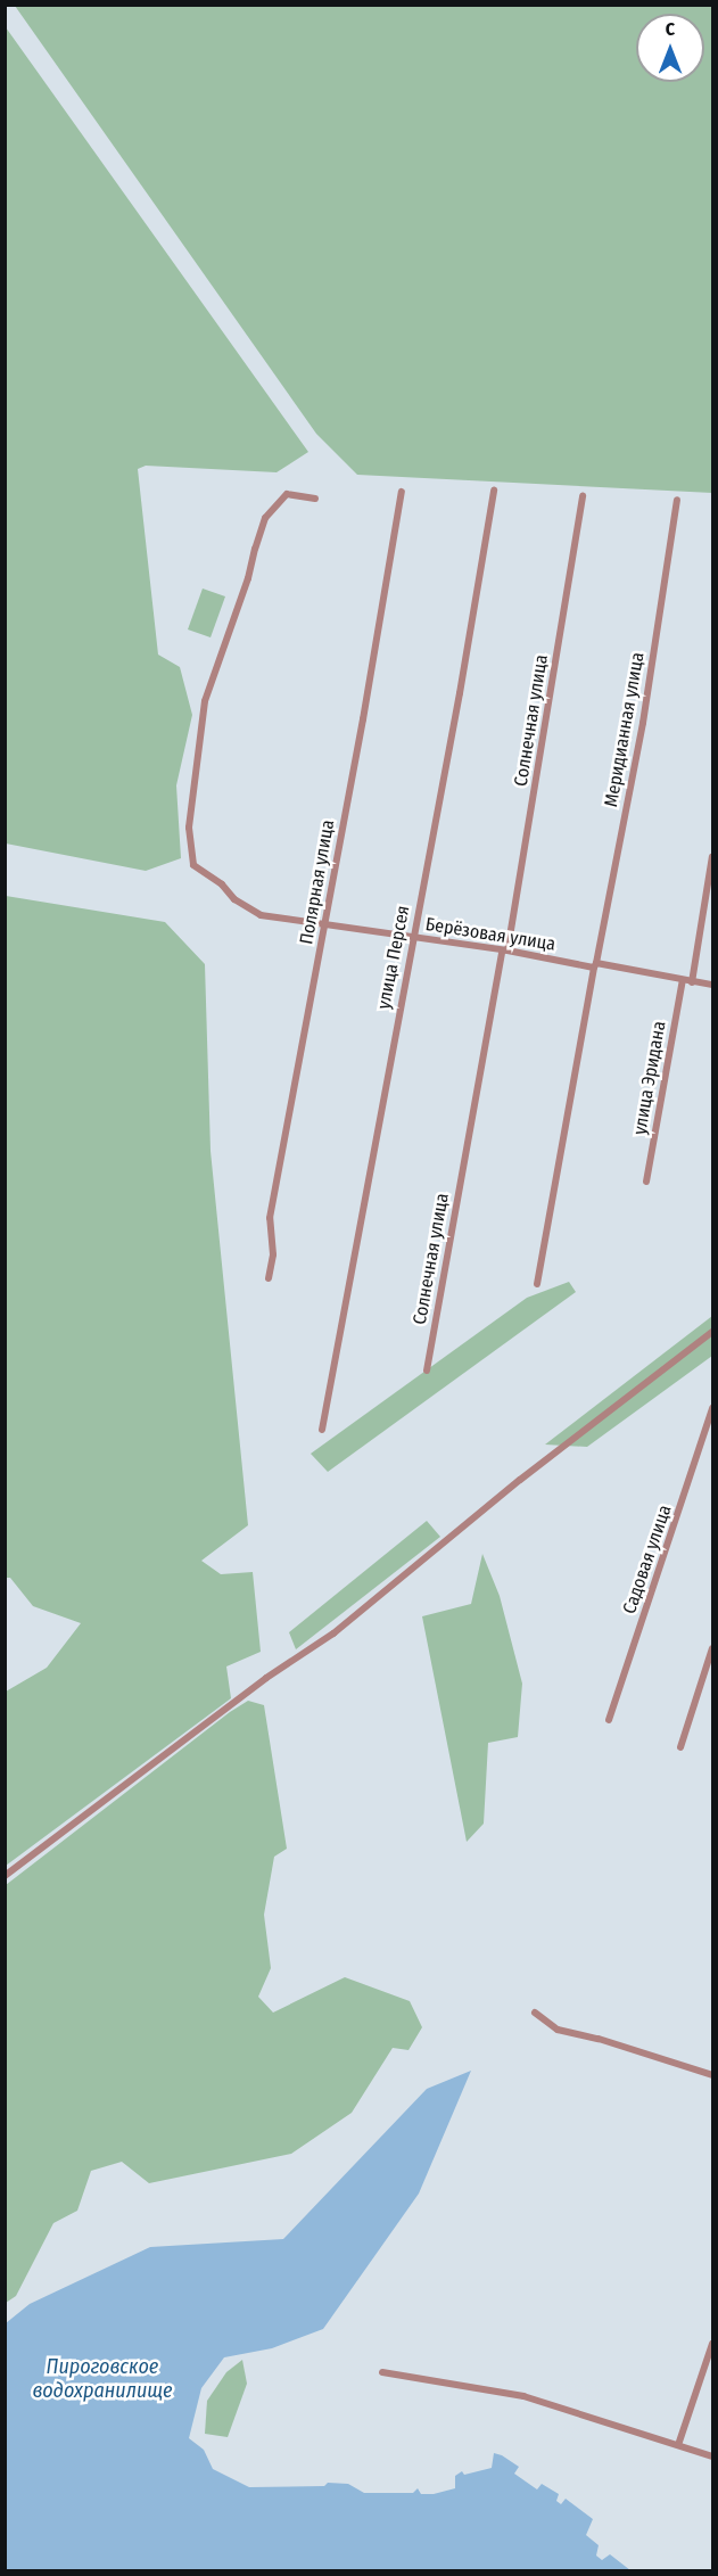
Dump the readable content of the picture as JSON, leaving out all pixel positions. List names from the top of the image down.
{
  "streets": {
    "street": [
      "Солнечная улица",
      "Меридианная улица",
      "Полярная улица",
      "Берёзовая улица",
      "улица Персея",
      "улица Эридана",
      "Садовая улица"
    ]
  },
  "crossings": [
    ["Солнечная улица", "Берёзовая улица"],
    ["Меридианная улица", "Берёзовая улица"],
    ["Полярная улица", "Берёзовая улица"],
    ["Берёзовая улица", "улица Персея"],
    ["Берёзовая улица", "улица Эридана"]
  ],
  "water": ["Пироговское водохранилище"],
  "north": "top"
}
